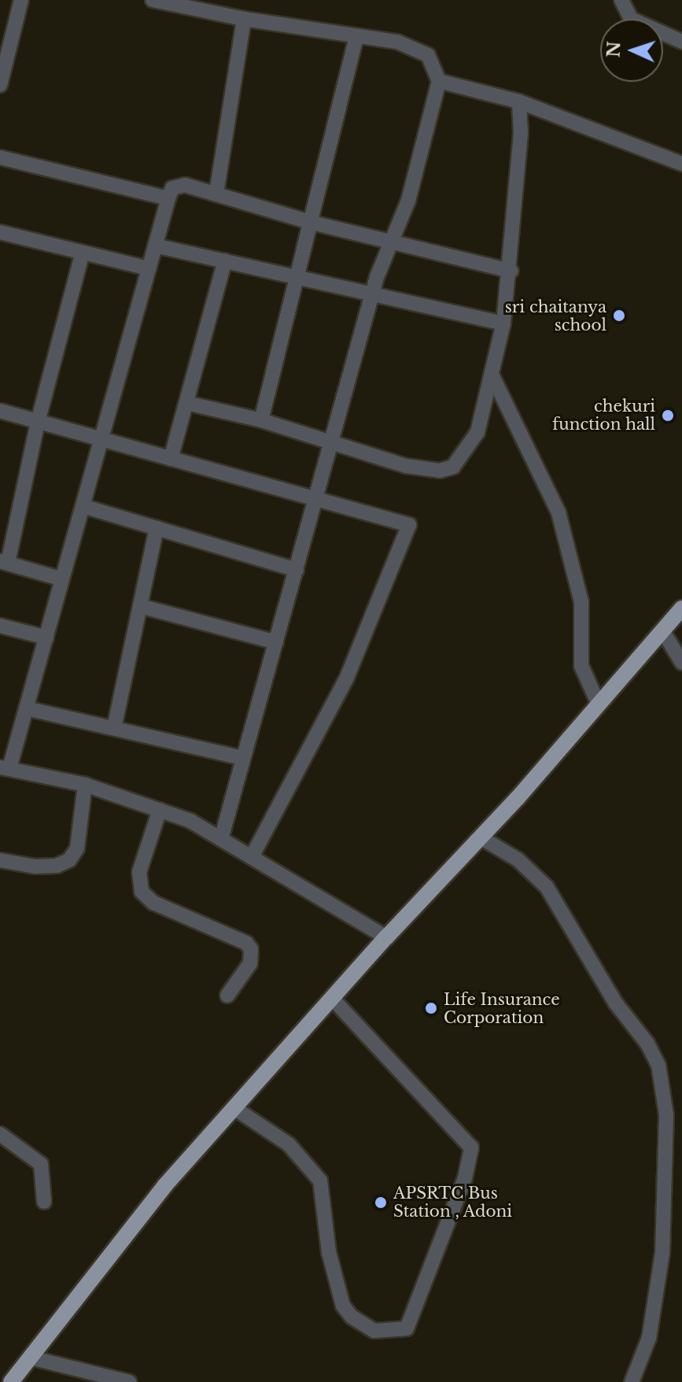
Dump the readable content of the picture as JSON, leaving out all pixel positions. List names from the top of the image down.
{
  "places": [
    "sri chaitanya school",
    "chekuri function hall",
    "Life Insurance Corporation",
    "APSRTC Bus Station , Adoni"
  ],
  "north": "left"
}
